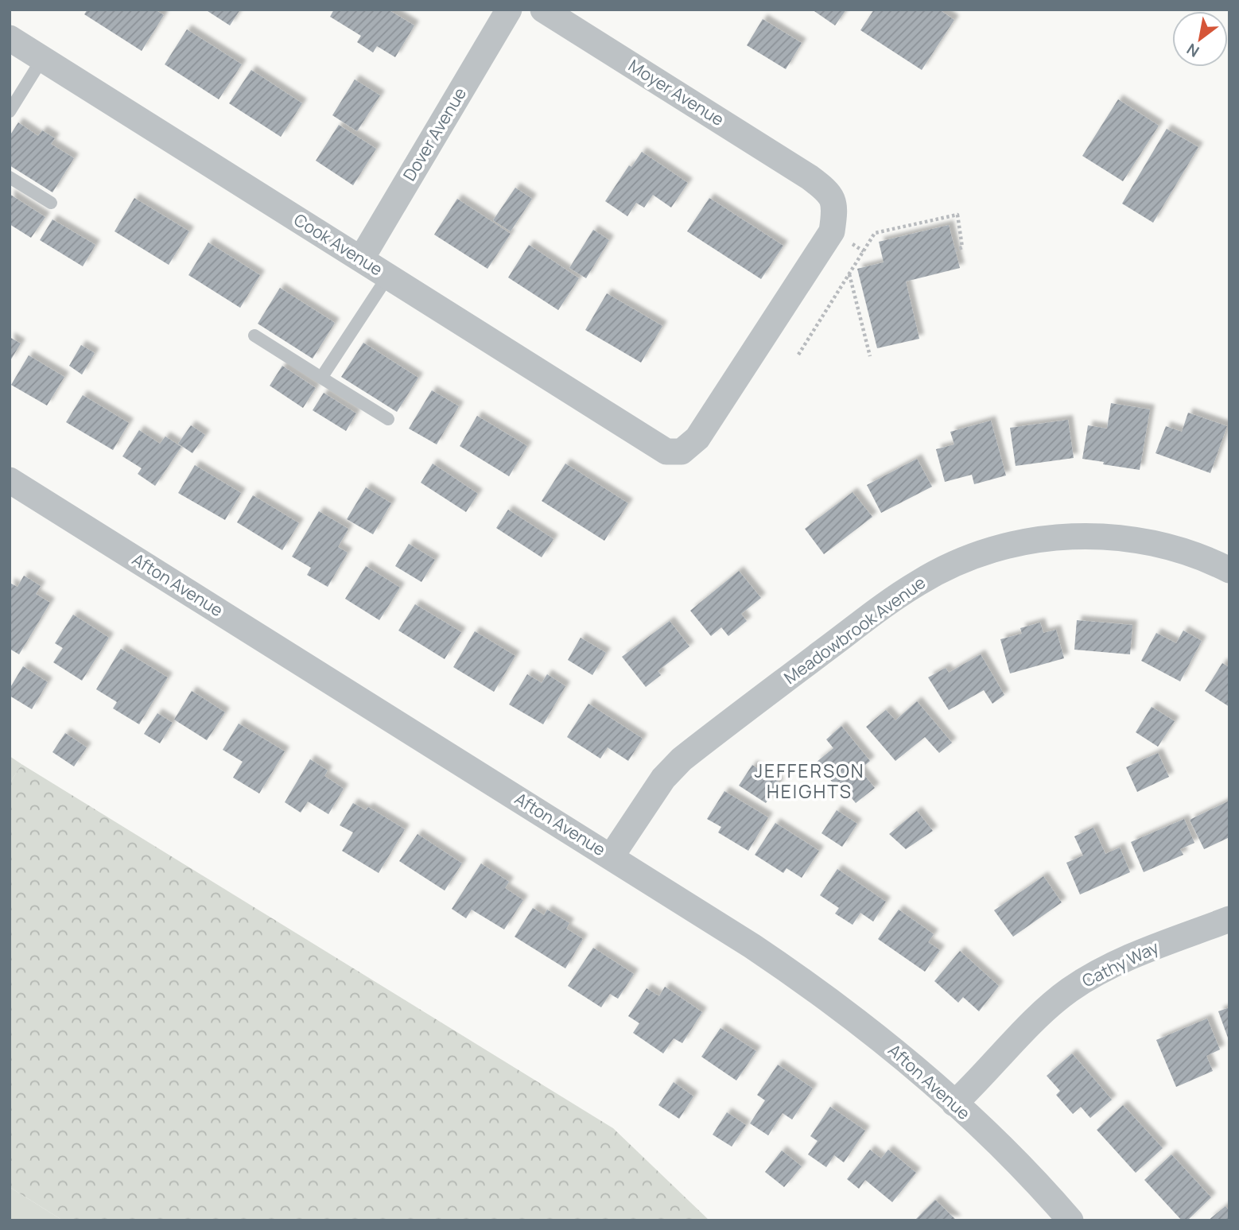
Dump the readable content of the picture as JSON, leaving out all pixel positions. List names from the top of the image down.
{
  "streets": {
    "street": [
      "Moyer Avenue",
      "Dover Avenue",
      "Cook Avenue",
      "Afton Avenue",
      "Meadowbrook Avenue",
      "Cathy Way"
    ]
  },
  "crossings": [
    ["Moyer Avenue", "Cook Avenue"],
    ["Dover Avenue", "Cook Avenue"],
    ["Afton Avenue", "Meadowbrook Avenue"],
    ["Afton Avenue", "Cathy Way"]
  ],
  "districts": ["JEFFERSON HEIGHTS"],
  "north": "bottom left"
}
